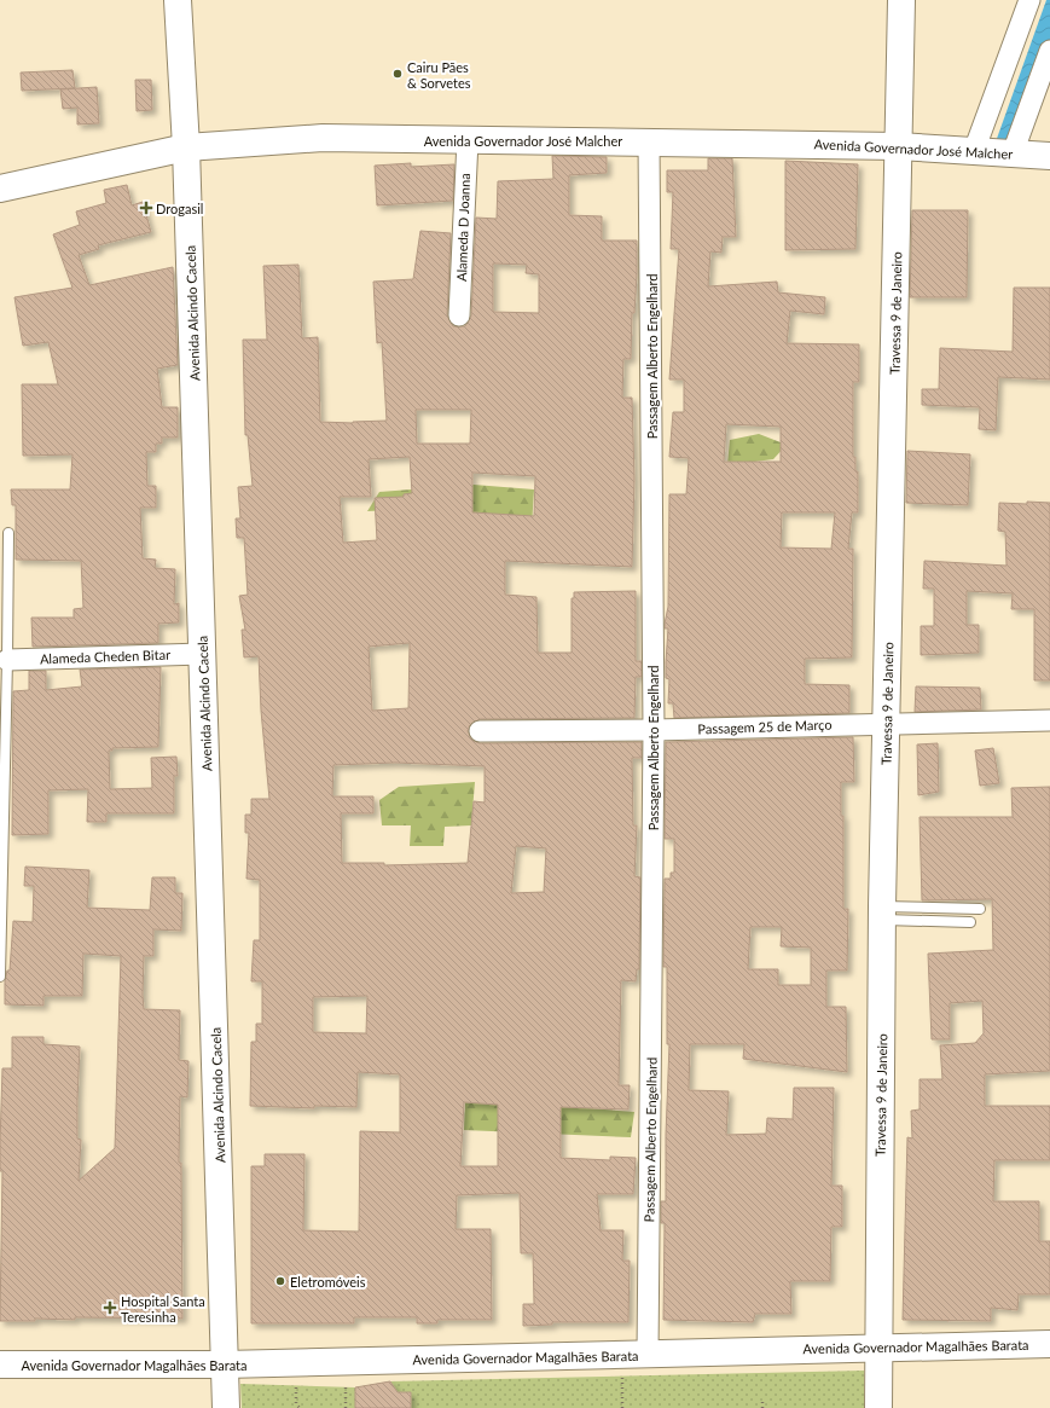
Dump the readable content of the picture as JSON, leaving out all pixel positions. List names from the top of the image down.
{
  "streets": {
    "main road": [
      "Avenida Governador José Malcher",
      "Avenida Alcindo Cacela",
      "Travessa 9 de Janeiro",
      "Avenida Governador Magalhães Barata"
    ],
    "street": [
      "Alameda D Joanna",
      "Passagem Alberto Engelhard",
      "Alameda Cheden Bitar",
      "Passagem 25 de Março"
    ]
  },
  "crossings": [
    ["Avenida Governador José Malcher", "Alameda D Joanna"],
    ["Avenida Governador José Malcher", "Avenida Alcindo Cacela"],
    ["Avenida Governador José Malcher", "Travessa 9 de Janeiro"],
    ["Avenida Governador José Malcher", "Passagem Alberto Engelhard"],
    ["Avenida Alcindo Cacela", "Alameda Cheden Bitar"],
    ["Avenida Alcindo Cacela", "Avenida Governador Magalhães Barata"],
    ["Travessa 9 de Janeiro", "Passagem 25 de Março"],
    ["Travessa 9 de Janeiro", "Avenida Governador Magalhães Barata"],
    ["Passagem Alberto Engelhard", "Passagem 25 de Março"],
    ["Passagem Alberto Engelhard", "Avenida Governador Magalhães Barata"]
  ],
  "places": {
    "other": ["Cairu Pães & Sorvetes", "Eletromóveis"],
    "health": ["Drogasil", "Hospital Santa Teresinha"]
  }
}
